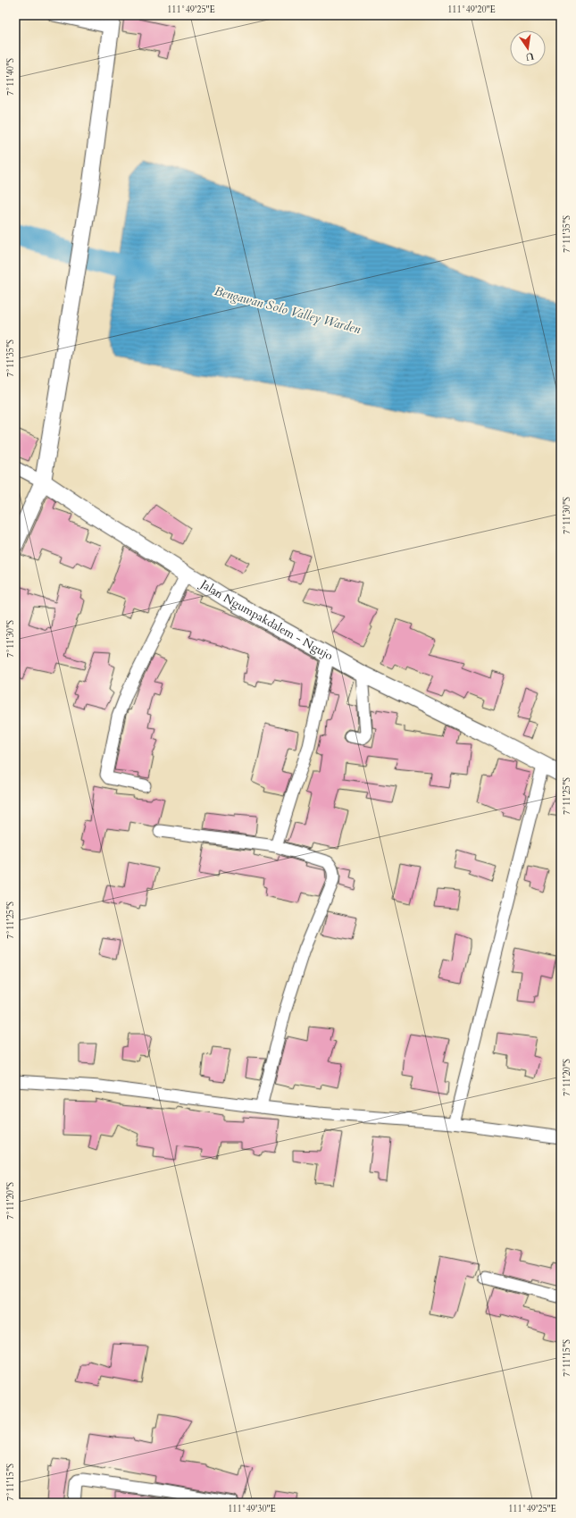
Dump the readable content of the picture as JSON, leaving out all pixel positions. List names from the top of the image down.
{
  "streets": {
    "street": ["Jalan Ngumpakdalem - Ngujo"]
  },
  "water": ["Bengawan Solo Valley Warden"],
  "north": "bottom",
  "coordinates": [
    "111°49'25\"E",
    "111°49'20\"E",
    "7°11'40\"S",
    "7°11'35\"S",
    "7°11'30\"S",
    "7°11'25\"S",
    "7°11'20\"S",
    "7°11'15\"S",
    "111°49'30\"E"
  ]
}
